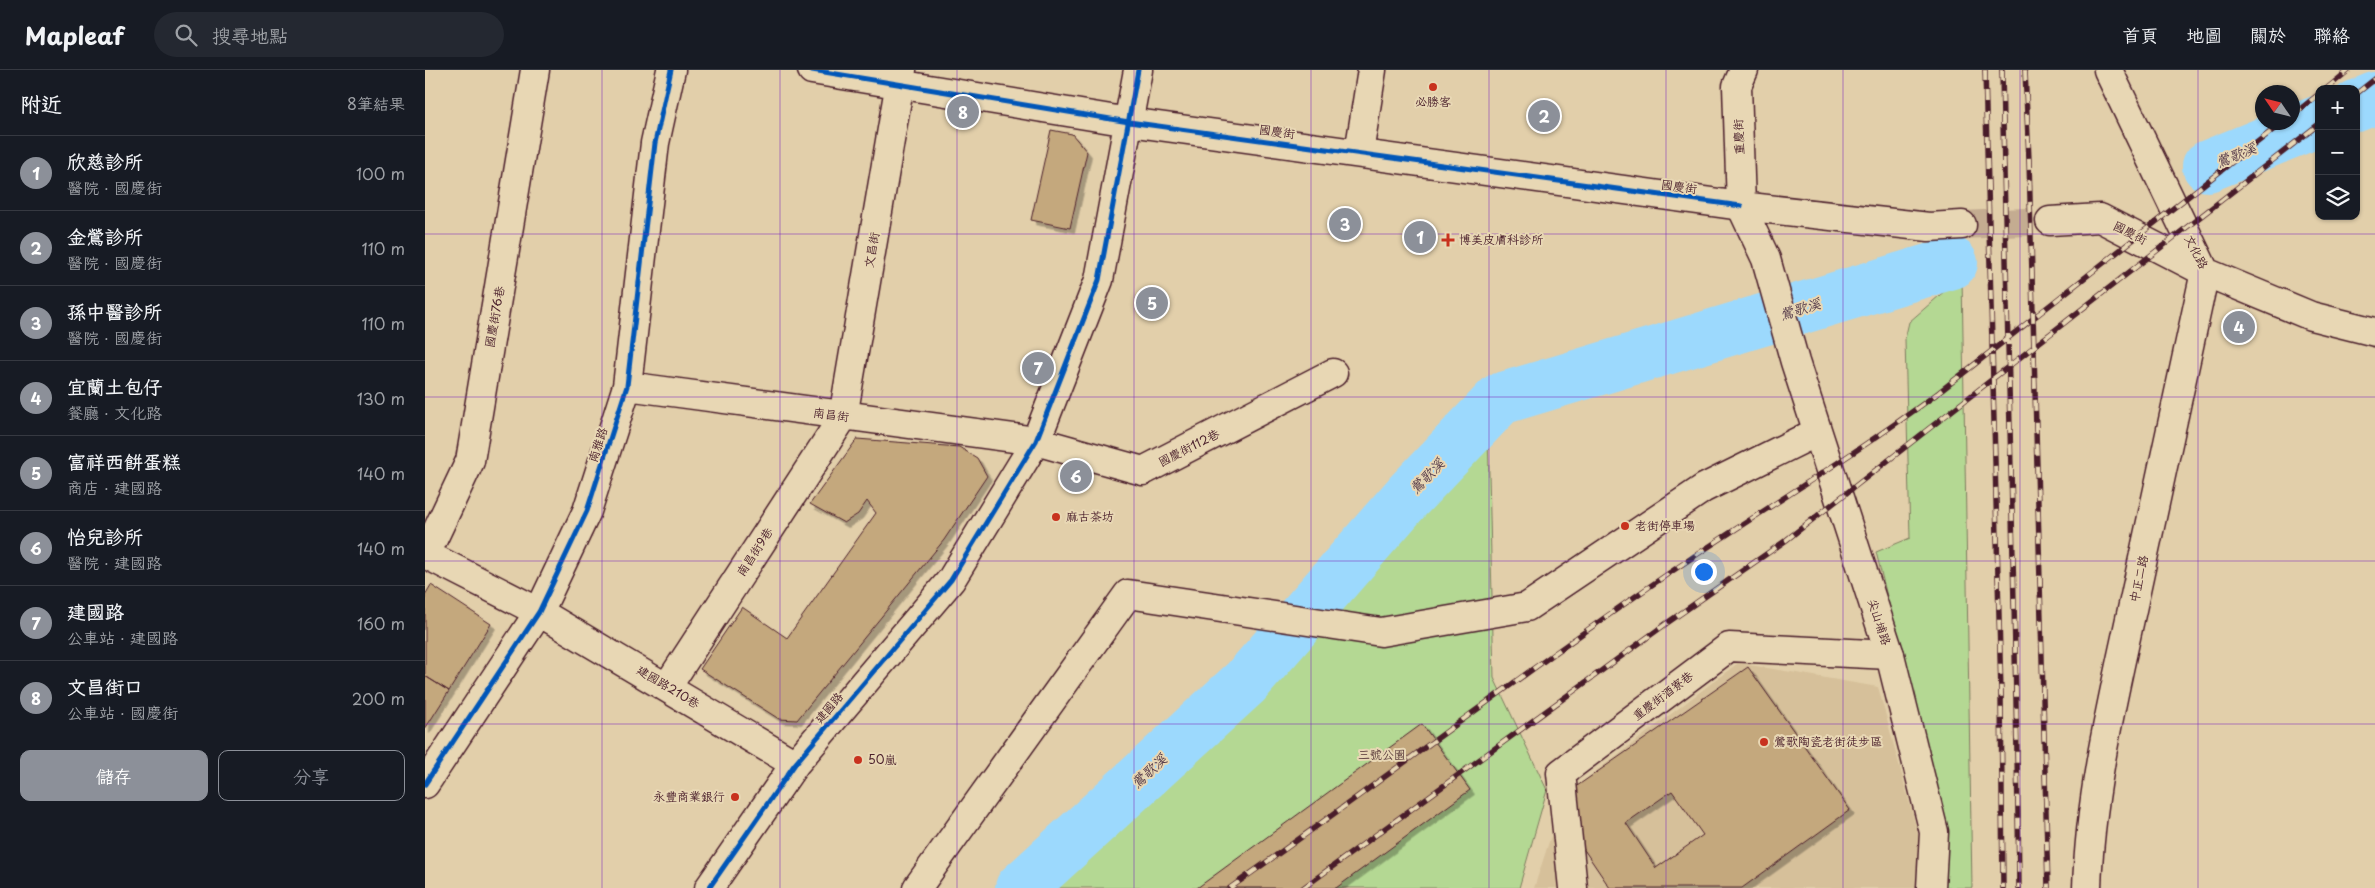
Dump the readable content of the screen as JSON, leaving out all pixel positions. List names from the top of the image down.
{
  "streets": {
    "street": [
      "國慶街",
      "重慶街",
      "文昌街",
      "文化路",
      "國慶街76巷",
      "南昌街",
      "南雅路",
      "國慶街112巷",
      "南昌街9巷",
      "中正二路",
      "尖山埔路",
      "建國路210巷",
      "重慶街酒寮巷",
      "建國路"
    ]
  },
  "crossings": [
    ["國慶街", "重慶街"],
    ["國慶街", "文昌街"],
    ["國慶街", "文化路"],
    ["國慶街", "中正二路"],
    ["國慶街", "尖山埔路"],
    ["國慶街", "建國路"],
    ["重慶街", "尖山埔路"],
    ["文昌街", "南昌街"],
    ["文昌街", "南昌街9巷"],
    ["文化路", "中正二路"],
    ["國慶街76巷", "建國路210巷"],
    ["南昌街", "南雅路"],
    ["南昌街", "國慶街112巷"],
    ["南昌街", "南昌街9巷"],
    ["南昌街", "建國路"],
    ["南雅路", "建國路210巷"],
    ["國慶街112巷", "建國路"],
    ["南昌街9巷", "建國路210巷"],
    ["尖山埔路", "重慶街酒寮巷"],
    ["建國路210巷", "建國路"]
  ],
  "water": ["鶯歌溪"],
  "parks": ["三號公園"],
  "places": {
    "other": [
      "必勝客",
      "麻古茶坊",
      "老街停車場",
      "鶯歌陶瓷老街徒步區",
      "50嵐",
      "永豐商業銀行"
    ],
    "health": ["博美皮膚科診所"]
  },
  "north": "top left",
  "page": {
    "header": "Mapleaf",
    "search": "搜尋地點",
    "nav": [
      "首頁",
      "地圖",
      "關於",
      "聯絡"
    ],
    "heading": ["附近", "8筆結果"],
    "map_buttons": ["+", "−"],
    "pins": [
      "8",
      "2",
      "3",
      "1",
      "5",
      "4",
      "7",
      "6"
    ],
    "list": [
      {
        "mark": "1",
        "name": "欣慈診所",
        "note": "醫院 · 國慶街",
        "value": "100 m"
      },
      {
        "mark": "2",
        "name": "金鶯診所",
        "note": "醫院 · 國慶街",
        "value": "110 m"
      },
      {
        "mark": "3",
        "name": "孫中醫診所",
        "note": "醫院 · 國慶街",
        "value": "110 m"
      },
      {
        "mark": "4",
        "name": "宜蘭土包仔",
        "note": "餐廳 · 文化路",
        "value": "130 m"
      },
      {
        "mark": "5",
        "name": "富祥西餅蛋糕",
        "note": "商店 · 建國路",
        "value": "140 m"
      },
      {
        "mark": "6",
        "name": "怡兒診所",
        "note": "醫院 · 建國路",
        "value": "140 m"
      },
      {
        "mark": "7",
        "name": "建國路",
        "note": "公車站 · 建國路",
        "value": "160 m"
      },
      {
        "mark": "8",
        "name": "文昌街口",
        "note": "公車站 · 國慶街",
        "value": "200 m"
      }
    ],
    "buttons": ["儲存", "分享"]
  }
}
